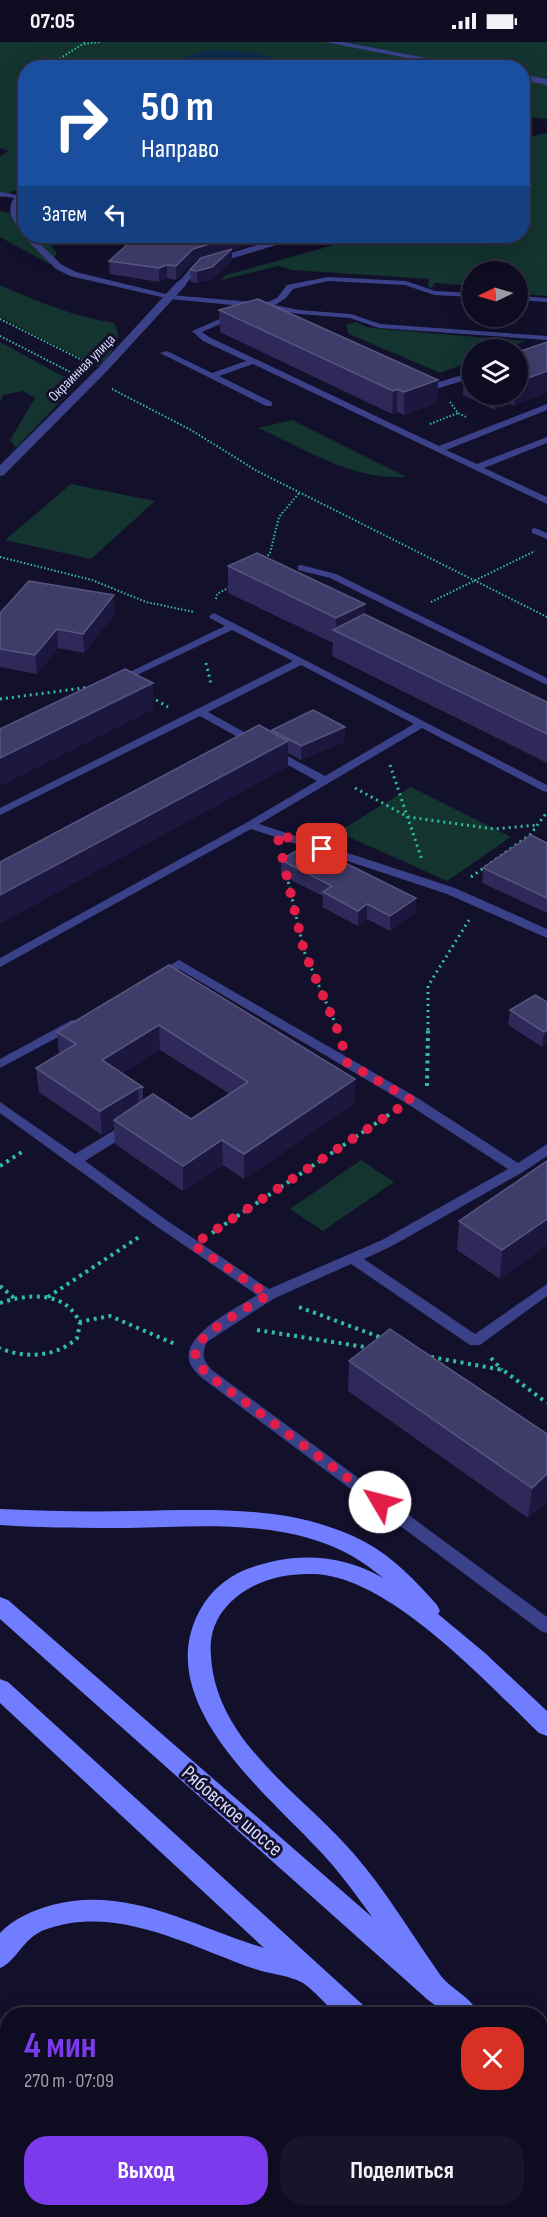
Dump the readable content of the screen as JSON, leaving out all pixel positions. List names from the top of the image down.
{
  "streets": {
    "main road": ["Рябовское шоссе"],
    "street": ["Окраинная улица"]
  },
  "north": "left",
  "page": {
    "status": "07:05",
    "turn": ["50 m", "Направо"],
    "then": "Затем",
    "heading": ["4 мин", "270 m · 07:09"],
    "buttons": ["Выход", "Поделиться"]
  }
}
